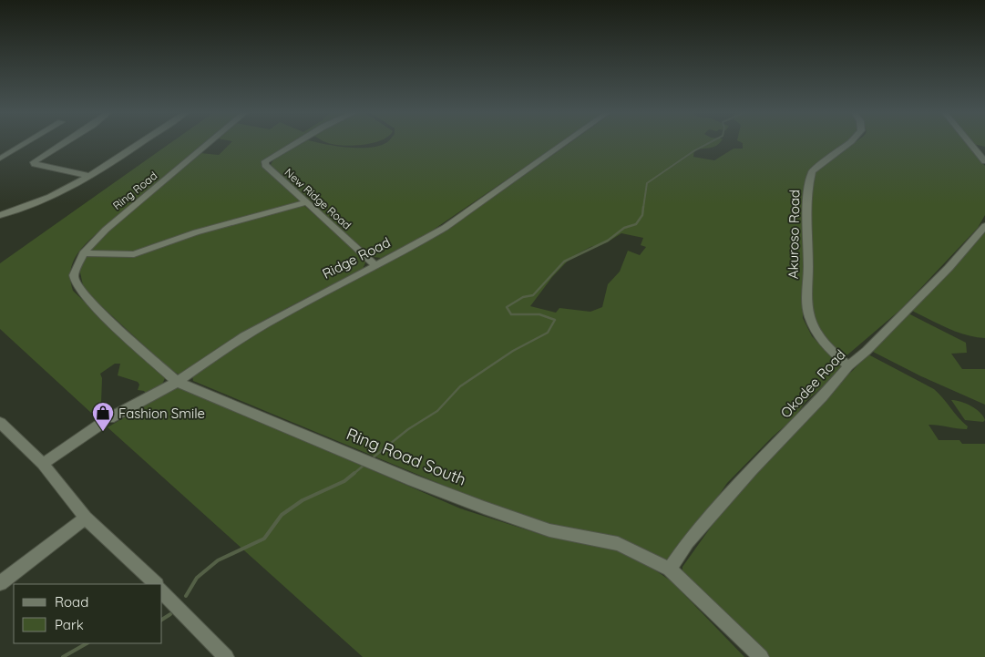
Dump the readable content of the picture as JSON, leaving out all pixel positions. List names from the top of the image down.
{
  "streets": {
    "street": [
      "Ring Road",
      "New Ridge Road",
      "Akuroso Road",
      "Ridge Road",
      "Okodee Road",
      "Ring Road South"
    ]
  },
  "crossings": [
    ["Ring Road", "Ring Road South"],
    ["New Ridge Road", "Ridge Road"],
    ["Akuroso Road", "Okodee Road"],
    ["Ridge Road", "Ring Road South"],
    ["Okodee Road", "Ring Road South"]
  ],
  "places": {
    "shop": ["Fashion Smile"]
  },
  "legend": ["Road", "Park"]
}
